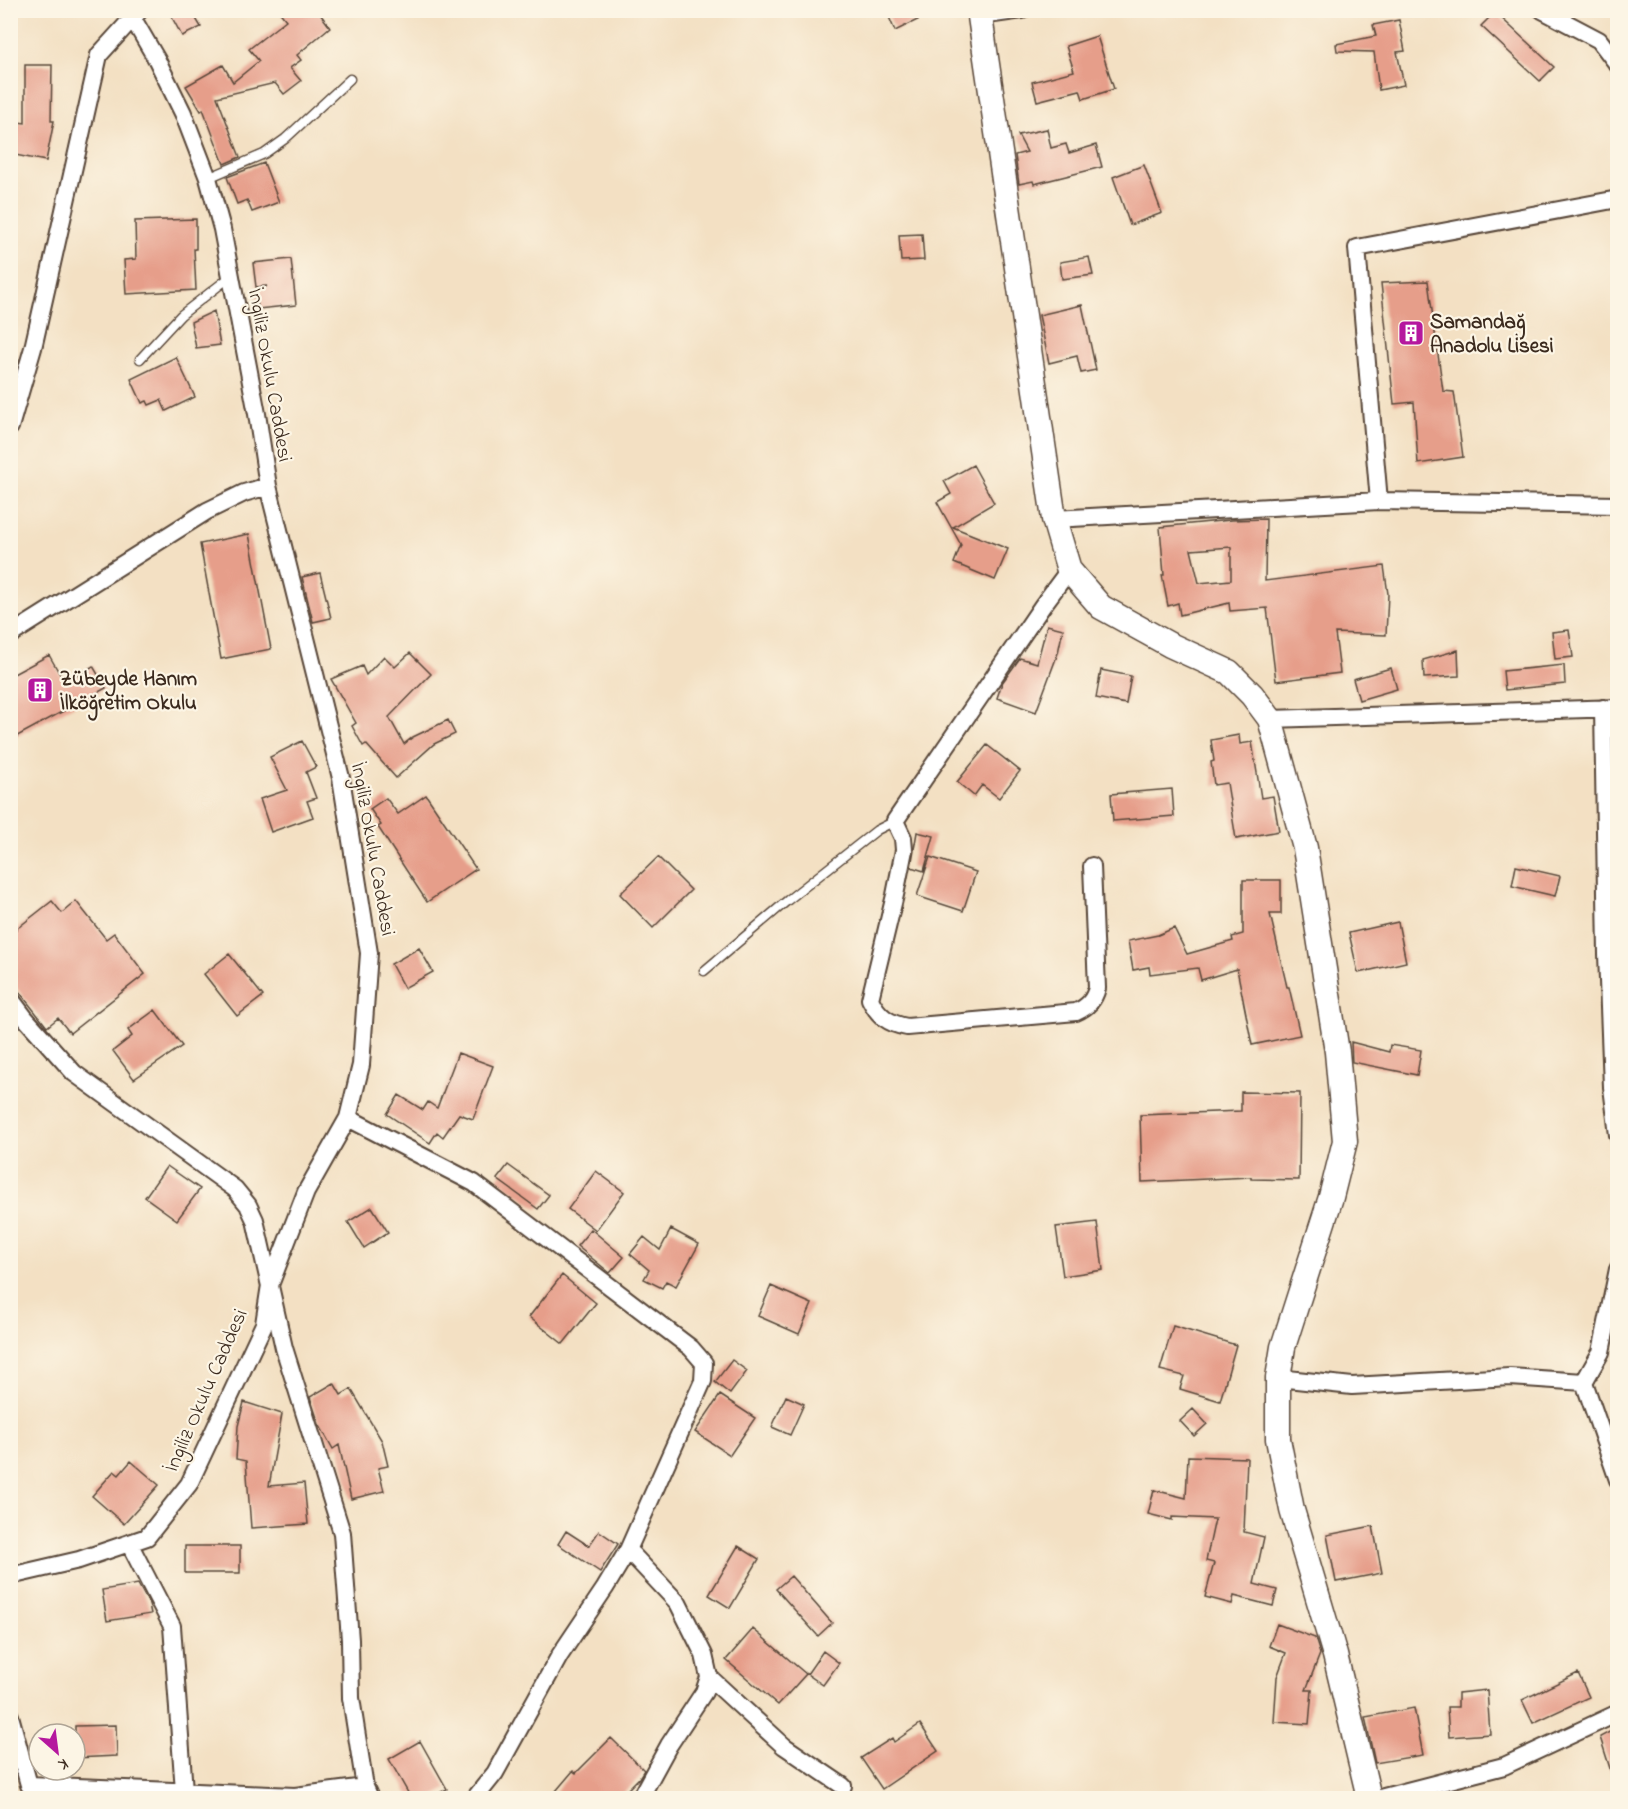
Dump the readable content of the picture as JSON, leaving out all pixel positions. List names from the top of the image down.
{
  "streets": {
    "street": ["İngiliz Okulu Caddesi"]
  },
  "places": {
    "building": ["Samandağ Anadolu Lisesi", "Zübeyde Hanım İlköğretim Okulu"]
  },
  "north": "bottom right"
}
